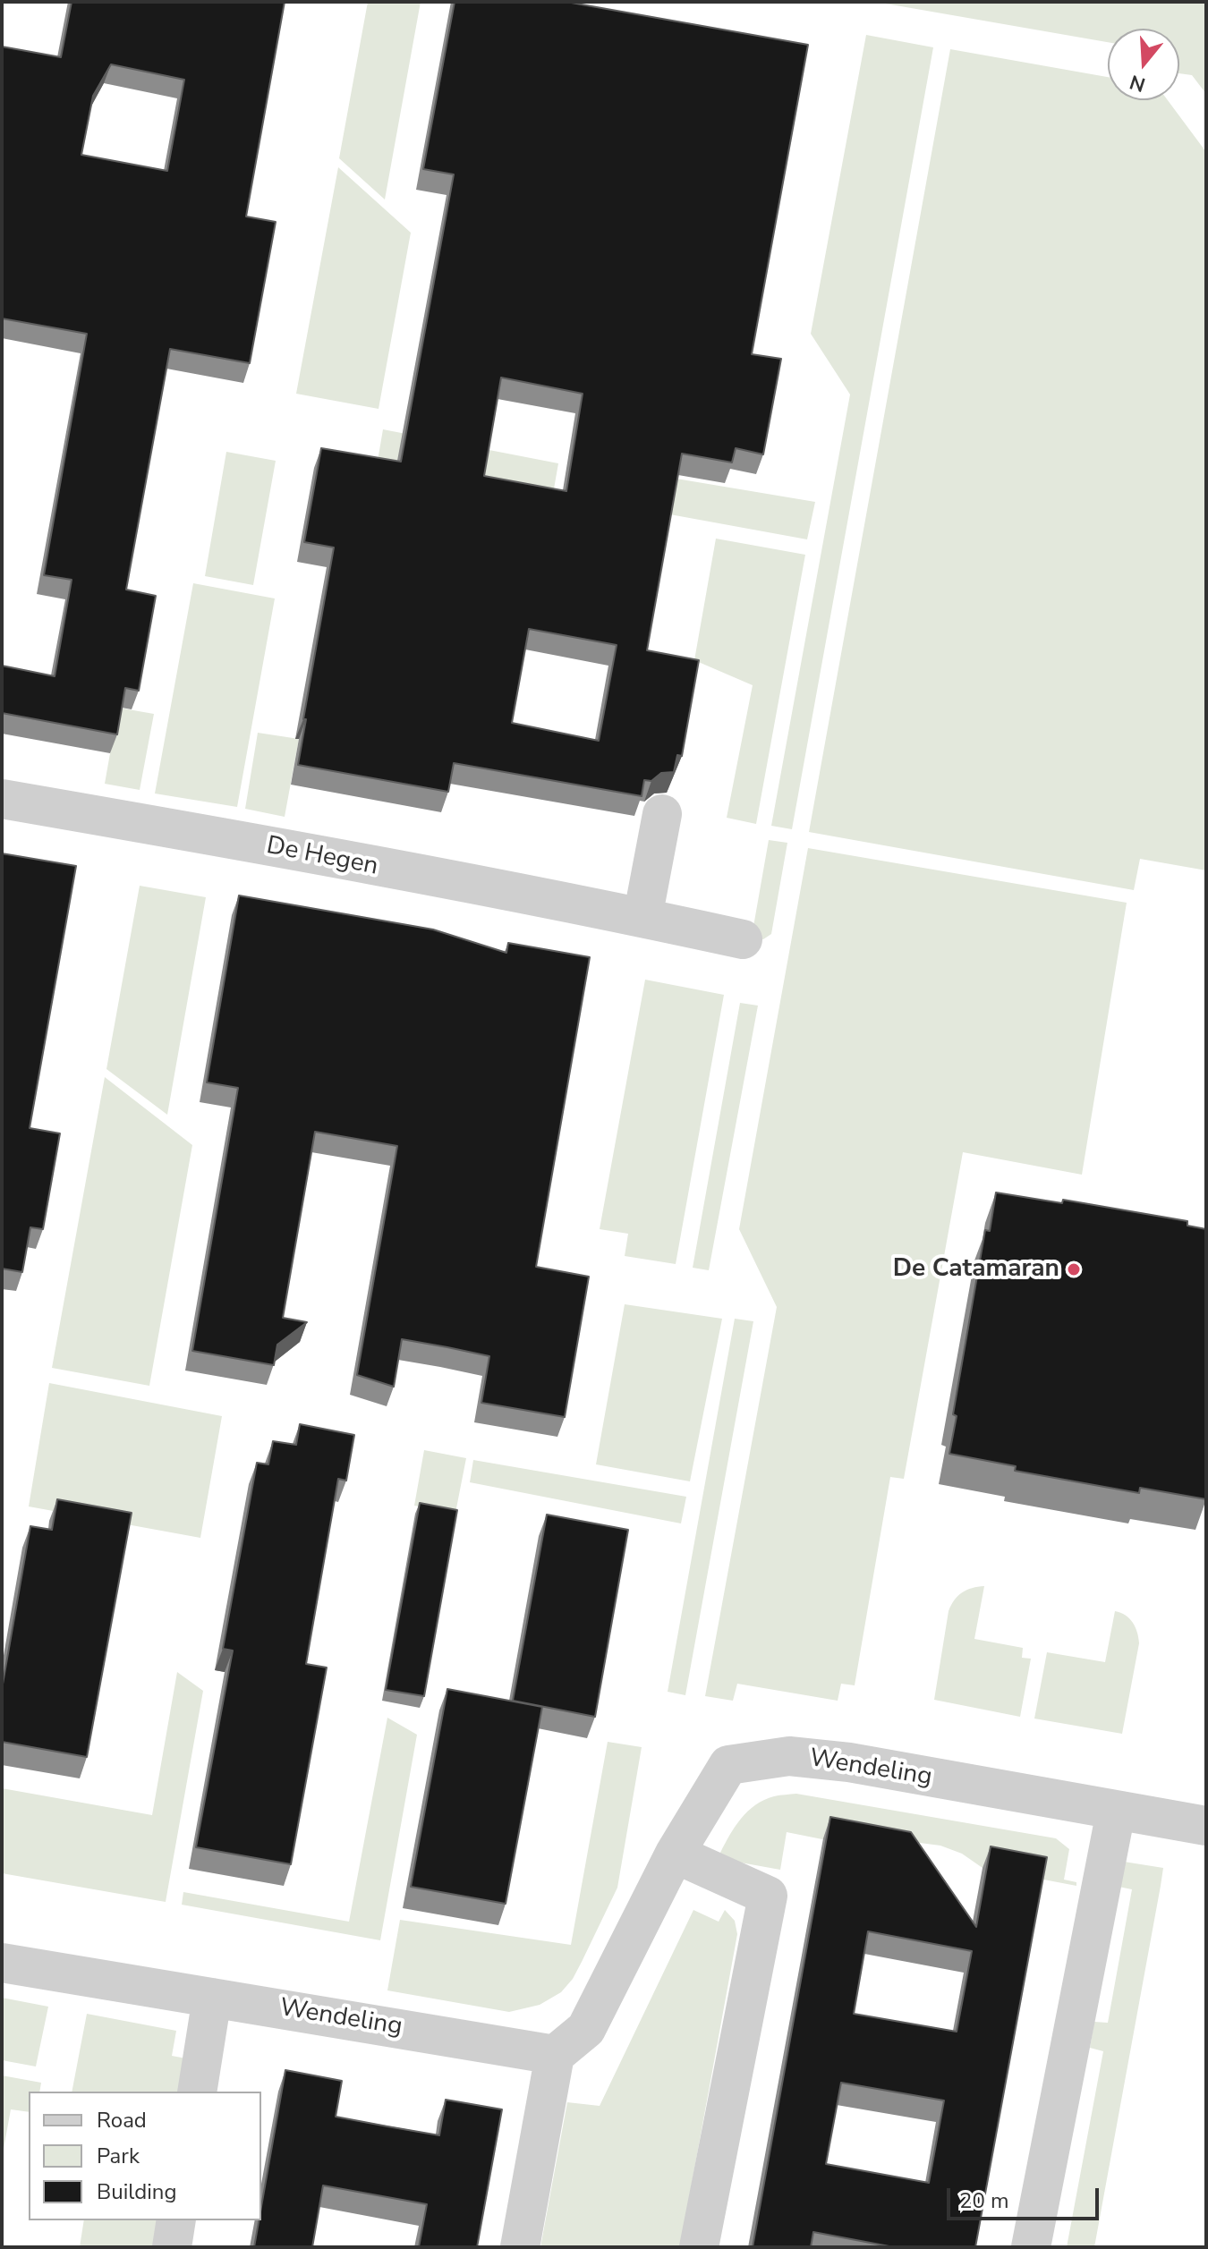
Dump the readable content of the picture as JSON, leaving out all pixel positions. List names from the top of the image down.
{
  "streets": {
    "street": ["De Hegen", "Wendeling"]
  },
  "places": ["De Catamaran"],
  "legend": ["Road", "Park", "Building"],
  "scale_bar": "20 m",
  "north": "bottom"
}
